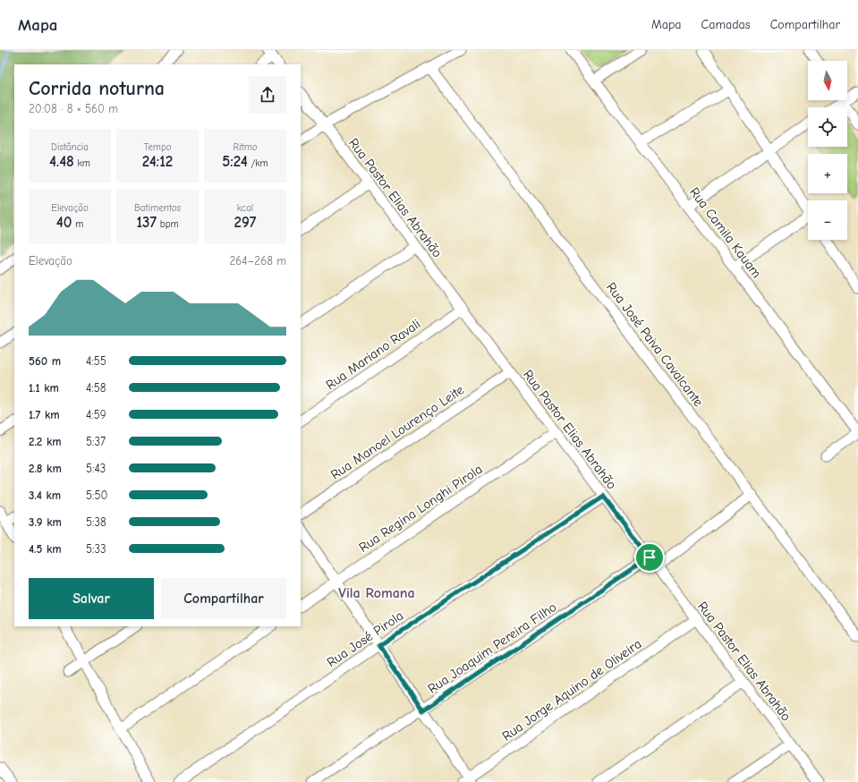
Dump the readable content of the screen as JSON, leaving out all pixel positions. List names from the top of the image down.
{
  "streets": {
    "street": [
      "Rua Pastor Elias Abrahão",
      "Rua Camila Kauam",
      "Rua José Paiva Cavalcante",
      "Rua Mariano Ravali",
      "Rua Manoel Lourenço Leite",
      "Rua Regina Longhi Pirola",
      "Rua José Pirola",
      "Rua Joaquim Pereira Filho",
      "Rua Jorge Aquino de Oliveira"
    ]
  },
  "crossings": [
    ["Rua Pastor Elias Abrahão", "Rua Mariano Ravali"],
    ["Rua Pastor Elias Abrahão", "Rua Manoel Lourenço Leite"],
    ["Rua Pastor Elias Abrahão", "Rua Regina Longhi Pirola"],
    ["Rua Pastor Elias Abrahão", "Rua José Pirola"],
    ["Rua Pastor Elias Abrahão", "Rua Joaquim Pereira Filho"],
    ["Rua Pastor Elias Abrahão", "Rua Jorge Aquino de Oliveira"]
  ],
  "districts": ["Vila Romana"],
  "north": "bottom",
  "page": {
    "header": "Mapa",
    "nav": ["Mapa", "Camadas", "Compartilhar"],
    "map_buttons": ["+", "−"],
    "heading": ["Corrida noturna", "20:08 · 8 × 560 m"],
    "stats": [
      ["Distância", "4.48 km"],
      ["Tempo", "24:12"],
      ["Ritmo", "5:24 /km"],
      ["Elevação", "40 m"],
      ["Batimentos", "137 bpm"],
      ["kcal", "297"]
    ],
    "chart": ["Elevação", "264–268 m"],
    "list": [
      {
        "name": "560 m",
        "note": "4:55"
      },
      {
        "name": "1.1 km",
        "note": "4:58"
      },
      {
        "name": "1.7 km",
        "note": "4:59"
      },
      {
        "name": "2.2 km",
        "note": "5:37"
      },
      {
        "name": "2.8 km",
        "note": "5:43"
      },
      {
        "name": "3.4 km",
        "note": "5:50"
      },
      {
        "name": "3.9 km",
        "note": "5:38"
      },
      {
        "name": "4.5 km",
        "note": "5:33"
      }
    ],
    "buttons": ["Salvar", "Compartilhar"]
  }
}
